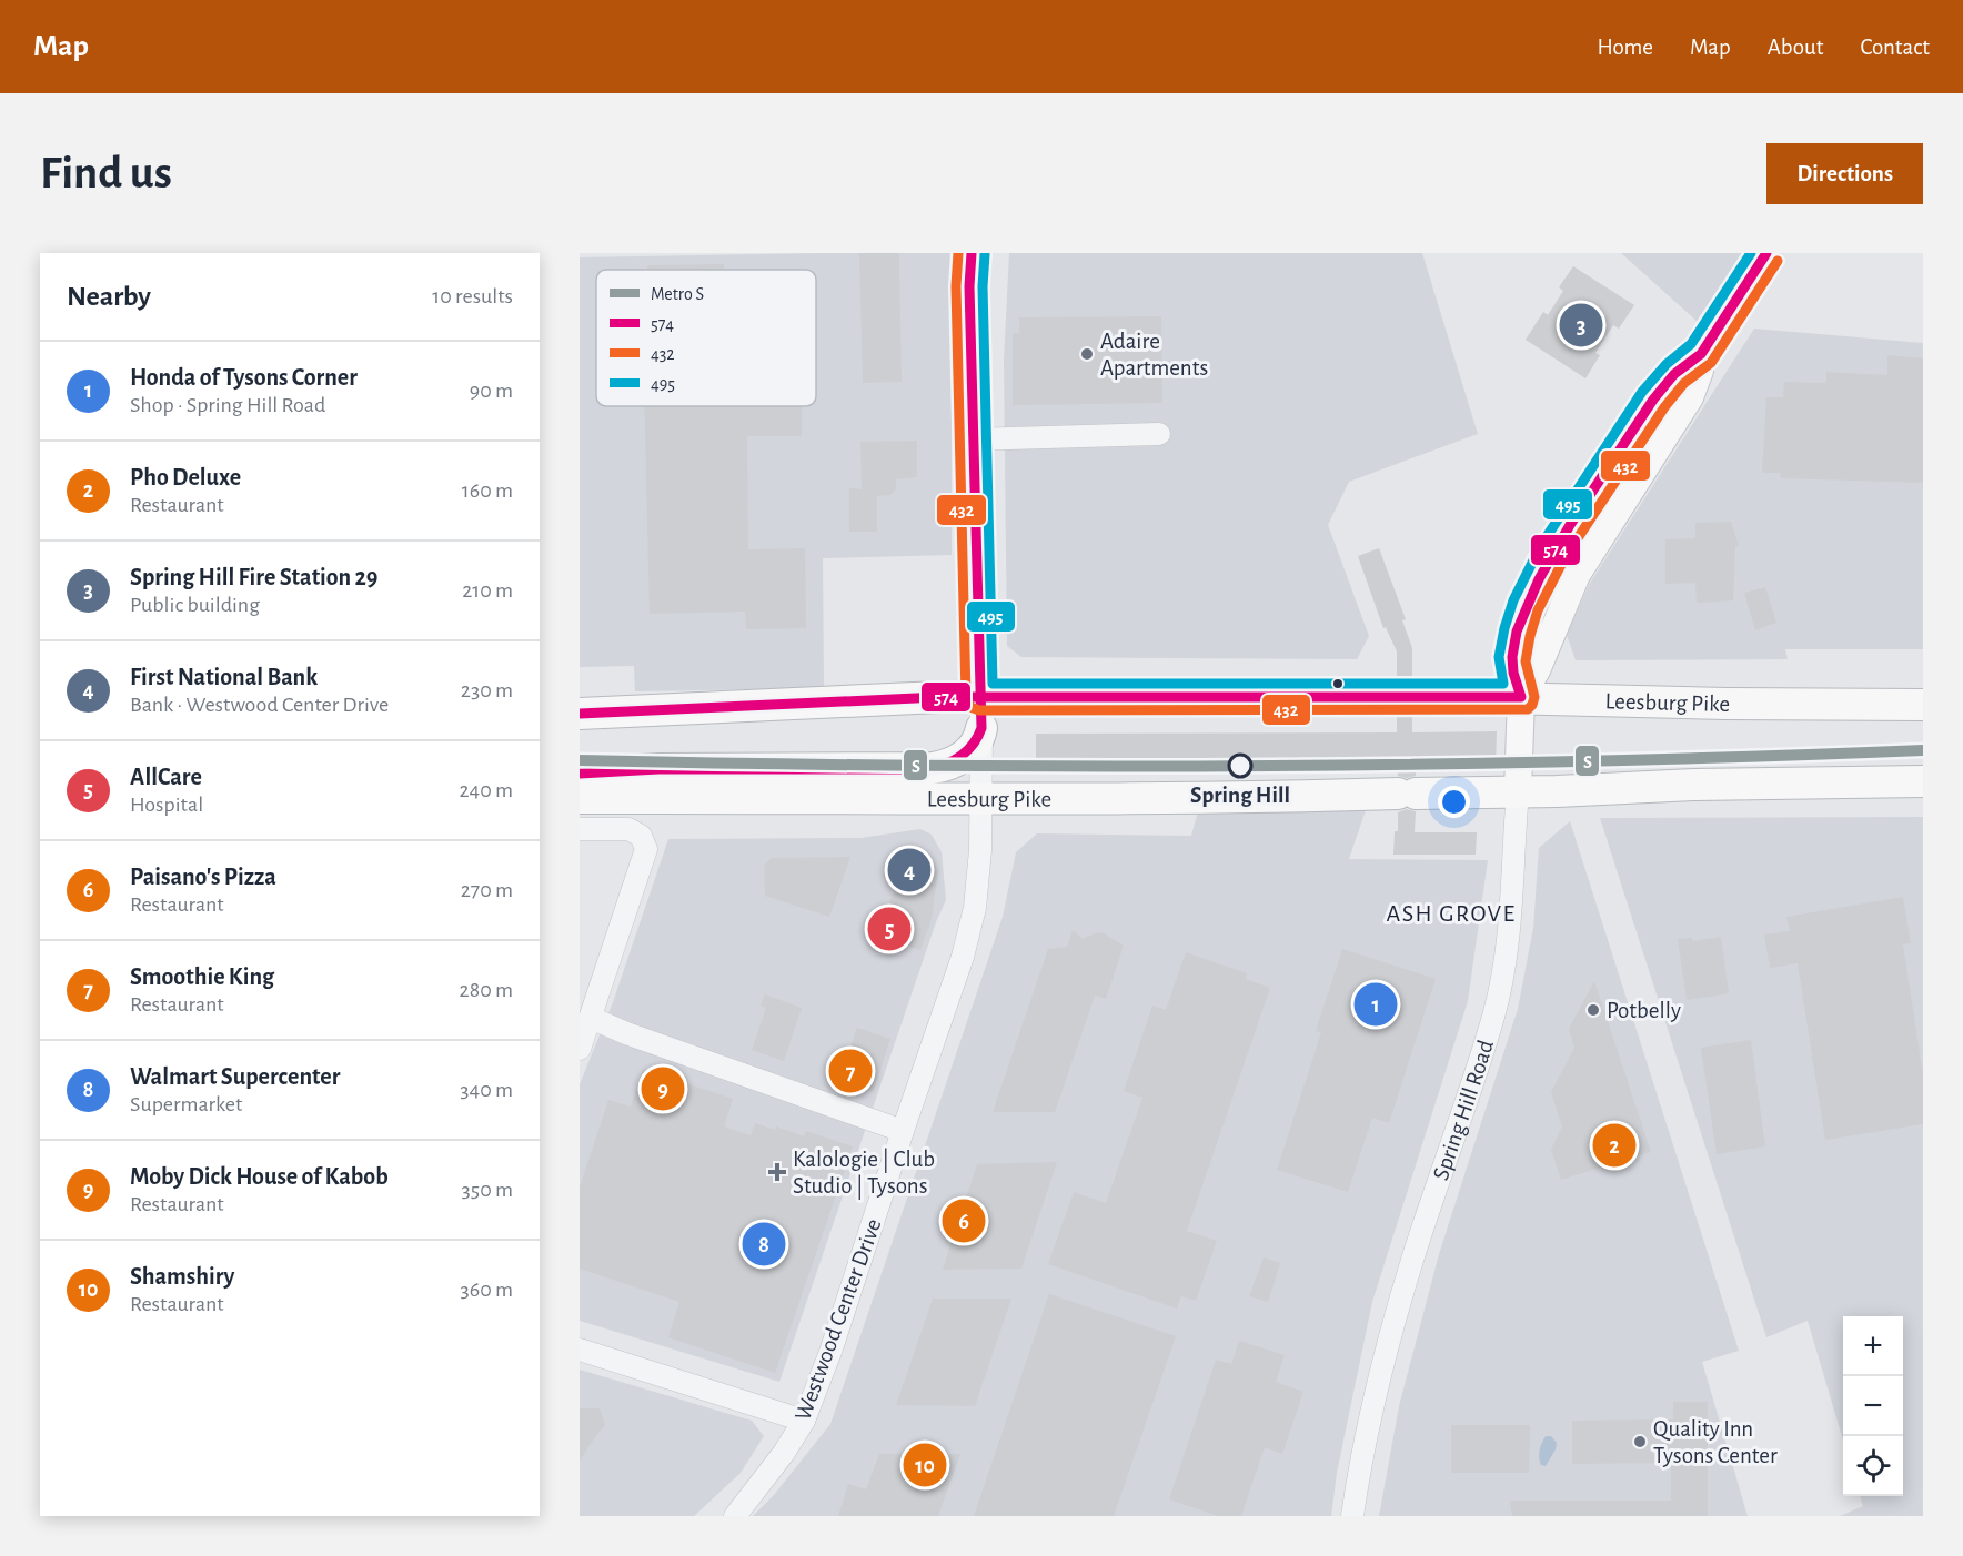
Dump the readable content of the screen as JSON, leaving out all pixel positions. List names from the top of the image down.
{
  "streets": {
    "highway": ["Leesburg Pike"],
    "main road": ["Spring Hill Road"],
    "street": ["Westwood Center Drive"]
  },
  "crossings": [
    ["Leesburg Pike", "Spring Hill Road"],
    ["Leesburg Pike", "Westwood Center Drive"]
  ],
  "districts": ["ASH GROVE"],
  "places": {
    "other": [
      "Adaire Apartments",
      "Spring Hill",
      "Potbelly",
      "Quality Inn Tysons Center"
    ],
    "health": ["Kalologie | Club Studio | Tysons"]
  },
  "lines": [
    "transit line 574",
    "transit line 432",
    "transit line 495",
    "metro line S"
  ],
  "legend": [
    "Metro S",
    "574",
    "432",
    "495"
  ],
  "page": {
    "header": "Map",
    "nav": [
      "Home",
      "Map",
      "About",
      "Contact"
    ],
    "buttons": "Directions",
    "title": "Find us",
    "heading": ["Nearby", "10 results"],
    "pins": [
      "3",
      "4",
      "5",
      "1",
      "7",
      "9",
      "2",
      "6",
      "8",
      "10"
    ],
    "list": [
      {
        "mark": "1",
        "name": "Honda of Tysons Corner",
        "note": "Shop · Spring Hill Road",
        "value": "90 m"
      },
      {
        "mark": "2",
        "name": "Pho Deluxe",
        "note": "Restaurant",
        "value": "160 m"
      },
      {
        "mark": "3",
        "name": "Spring Hill Fire Station 29",
        "note": "Public building",
        "value": "210 m"
      },
      {
        "mark": "4",
        "name": "First National Bank",
        "note": "Bank · Westwood Center Drive",
        "value": "230 m"
      },
      {
        "mark": "5",
        "name": "AllCare",
        "note": "Hospital",
        "value": "240 m"
      },
      {
        "mark": "6",
        "name": "Paisano's Pizza",
        "note": "Restaurant",
        "value": "270 m"
      },
      {
        "mark": "7",
        "name": "Smoothie King",
        "note": "Restaurant",
        "value": "280 m"
      },
      {
        "mark": "8",
        "name": "Walmart Supercenter",
        "note": "Supermarket",
        "value": "340 m"
      },
      {
        "mark": "9",
        "name": "Moby Dick House of Kabob",
        "note": "Restaurant",
        "value": "350 m"
      },
      {
        "mark": "10",
        "name": "Shamshiry",
        "note": "Restaurant",
        "value": "360 m"
      }
    ],
    "map_buttons": ["+", "−"]
  }
}
